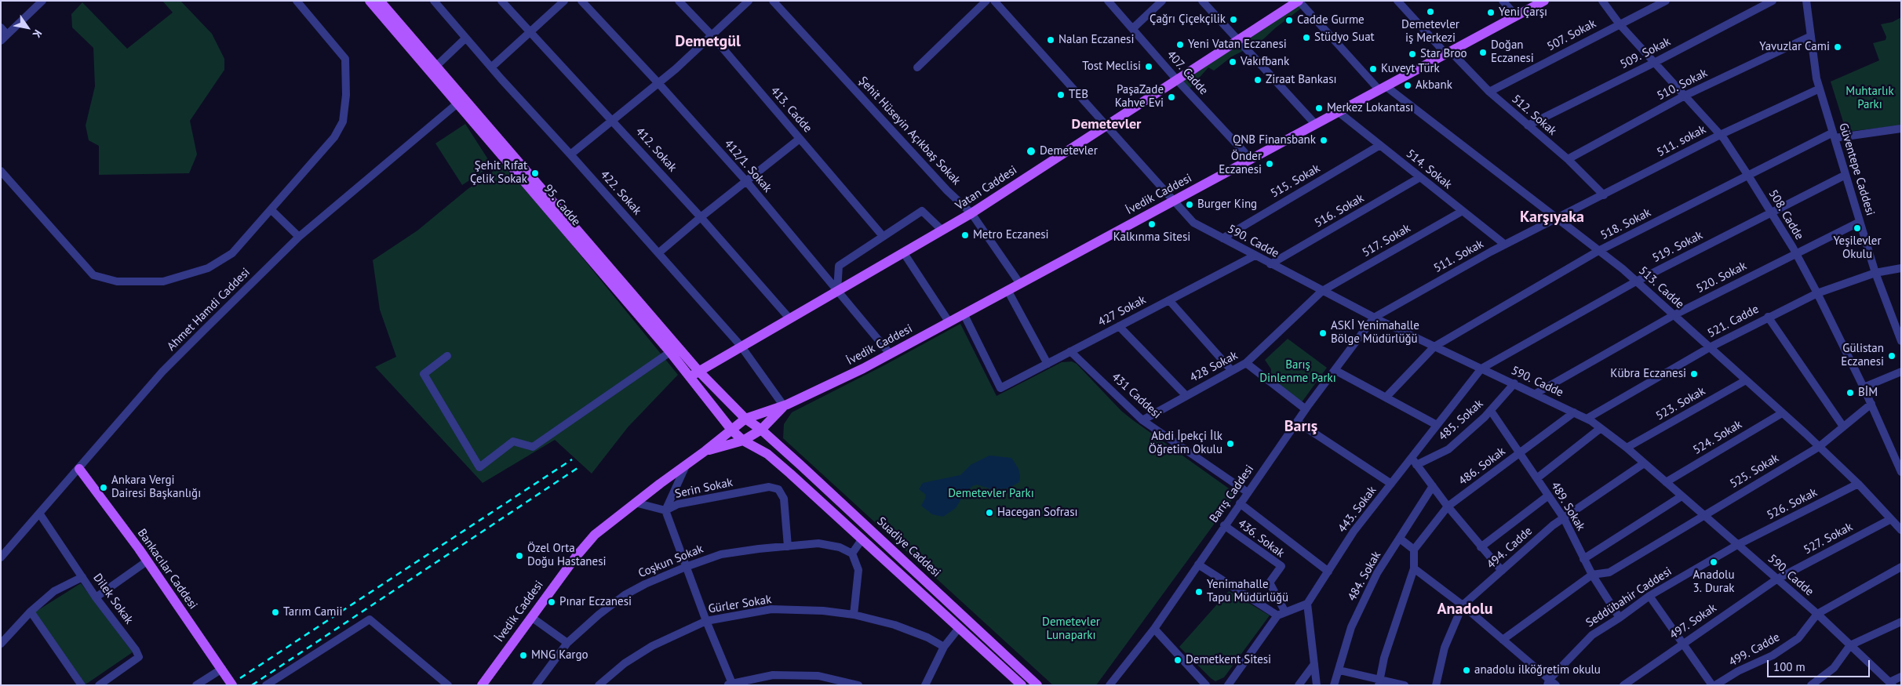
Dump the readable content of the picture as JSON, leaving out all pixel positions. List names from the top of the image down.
{
  "streets": {
    "main road": [
      "Vatan Caddesi",
      "İvedik Caddesi",
      "95. Cadde",
      "Suadiye Caddesi",
      "Bankacılar Caddesi"
    ],
    "street": [
      "507. Sokak",
      "509. Sokak",
      "407. Cadde",
      "510. Sokak",
      "413. Cadde",
      "512. Sokak",
      "Şehit Hüseyin Açıkbaş Sokak",
      "511. sokak",
      "412. Sokak",
      "412/1. Sokak",
      "514. Sokak",
      "Güventepe Caddesi",
      "515. Sokak",
      "422. Sokak",
      "516. Sokak",
      "508. Cadde",
      "518. Sokak",
      "517. Sokak",
      "590. Cadde",
      "519. Sokak",
      "511. Sokak",
      "520. Sokak",
      "513. Cadde",
      "Ahmet Hamdi Caddesi",
      "427 Sokak",
      "521. Cadde",
      "428 Sokak",
      "431 Caddesi",
      "523. Sokak",
      "485. Sokak",
      "524. Sokak",
      "486. Sokak",
      "525. Sokak",
      "Serin Sokak",
      "Barış Caddesi",
      "526. Sokak",
      "489. Sokak",
      "443. Sokak",
      "436. Sokak",
      "527. Sokak",
      "494. Cadde",
      "Coşkun Sokak",
      "484. Sokak",
      "Seddübahir Caddesi",
      "Dilek Sokak",
      "Gürler Sokak",
      "497. Sokak",
      "499. Cadde"
    ]
  },
  "crossings": [
    ["507. Sokak", "512. Sokak"],
    ["507. Sokak", "508. Cadde"],
    ["509. Sokak", "512. Sokak"],
    ["509. Sokak", "508. Cadde"],
    ["407. Cadde", "Vatan Caddesi"],
    ["407. Cadde", "İvedik Caddesi"],
    ["510. Sokak", "512. Sokak"],
    ["510. Sokak", "Güventepe Caddesi"],
    ["510. Sokak", "508. Cadde"],
    ["512. Sokak", "511. sokak"],
    ["512. Sokak", "İvedik Caddesi"],
    ["Şehit Hüseyin Açıkbaş Sokak", "Vatan Caddesi"],
    ["Şehit Hüseyin Açıkbaş Sokak", "İvedik Caddesi"],
    ["511. sokak", "Güventepe Caddesi"],
    ["511. sokak", "508. Cadde"],
    ["511. sokak", "511. Sokak"],
    ["511. sokak", "513. Cadde"],
    ["412. Sokak", "Vatan Caddesi"],
    ["412/1. Sokak", "Vatan Caddesi"],
    ["412/1. Sokak", "İvedik Caddesi"],
    ["514. Sokak", "515. Sokak"],
    ["514. Sokak", "İvedik Caddesi"],
    ["514. Sokak", "516. Sokak"],
    ["514. Sokak", "517. Sokak"],
    ["514. Sokak", "511. Sokak"],
    ["Güventepe Caddesi", "518. Sokak"],
    ["Güventepe Caddesi", "519. Sokak"],
    ["Güventepe Caddesi", "520. Sokak"],
    ["Güventepe Caddesi", "521. Cadde"],
    ["515. Sokak", "590. Cadde"],
    ["Vatan Caddesi", "422. Sokak"],
    ["Vatan Caddesi", "95. Cadde"],
    ["Vatan Caddesi", "590. Cadde"],
    ["Vatan Caddesi", "513. Cadde"],
    ["422. Sokak", "İvedik Caddesi"],
    ["İvedik Caddesi", "95. Cadde"],
    ["İvedik Caddesi", "590. Cadde"],
    ["İvedik Caddesi", "513. Cadde"],
    ["İvedik Caddesi", "427 Sokak"],
    ["İvedik Caddesi", "Serin Sokak"],
    ["İvedik Caddesi", "Suadiye Caddesi"],
    ["95. Cadde", "Ahmet Hamdi Caddesi"],
    ["516. Sokak", "590. Cadde"],
    ["508. Cadde", "518. Sokak"],
    ["508. Cadde", "519. Sokak"],
    ["508. Cadde", "520. Sokak"],
    ["508. Cadde", "521. Cadde"],
    ["508. Cadde", "525. Sokak"],
    ["518. Sokak", "590. Cadde"],
    ["518. Sokak", "513. Cadde"],
    ["517. Sokak", "590. Cadde"],
    ["517. Sokak", "428 Sokak"],
    ["590. Cadde", "519. Sokak"],
    ["590. Cadde", "511. Sokak"],
    ["590. Cadde", "520. Sokak"],
    ["590. Cadde", "427 Sokak"],
    ["590. Cadde", "521. Cadde"],
    ["590. Cadde", "428 Sokak"],
    ["590. Cadde", "523. Sokak"],
    ["590. Cadde", "485. Sokak"],
    ["590. Cadde", "524. Sokak"],
    ["590. Cadde", "486. Sokak"],
    ["590. Cadde", "525. Sokak"],
    ["590. Cadde", "Barış Caddesi"],
    ["590. Cadde", "526. Sokak"],
    ["590. Cadde", "443. Sokak"],
    ["590. Cadde", "527. Sokak"],
    ["590. Cadde", "494. Cadde"],
    ["590. Cadde", "Seddübahir Caddesi"],
    ["590. Cadde", "497. Sokak"],
    ["590. Cadde", "499. Cadde"],
    ["519. Sokak", "513. Cadde"],
    ["519. Sokak", "443. Sokak"],
    ["511. Sokak", "513. Cadde"],
    ["511. Sokak", "Barış Caddesi"],
    ["520. Sokak", "513. Cadde"],
    ["513. Cadde", "521. Cadde"],
    ["513. Cadde", "523. Sokak"],
    ["513. Cadde", "524. Sokak"],
    ["513. Cadde", "525. Sokak"],
    ["513. Cadde", "526. Sokak"],
    ["513. Cadde", "527. Sokak"],
    ["Ahmet Hamdi Caddesi", "Bankacılar Caddesi"],
    ["Ahmet Hamdi Caddesi", "Dilek Sokak"],
    ["427 Sokak", "431 Caddesi"],
    ["428 Sokak", "431 Caddesi"],
    ["431 Caddesi", "Barış Caddesi"],
    ["485. Sokak", "489. Sokak"],
    ["486. Sokak", "489. Sokak"],
    ["525. Sokak", "489. Sokak"],
    ["Serin Sokak", "Coşkun Sokak"],
    ["Barış Caddesi", "436. Sokak"],
    ["526. Sokak", "Seddübahir Caddesi"],
    ["489. Sokak", "494. Cadde"],
    ["489. Sokak", "Seddübahir Caddesi"],
    ["527. Sokak", "497. Sokak"]
  ],
  "districts": [
    "Demetgül",
    "Demetevler",
    "Karşıyaka",
    "Barış",
    "Anadolu"
  ],
  "parks": [
    "Muhtarlık Parkı",
    "Barış Dinlenme Parkı",
    "Demetevler Parkı",
    "Demetevler Lunaparkı"
  ],
  "places": [
    "Demetevler iş Merkezi",
    "Yeni Çarşı",
    "Çağrı Çiçekçilik",
    "Cadde Gurme",
    "Stüdyo Suat",
    "Nalan Eczanesi",
    "Yeni Vatan Eczanesi",
    "Yavuzlar Cami",
    "Doğan Eczanesi",
    "Star Broo",
    "Vakıfbank",
    "Tost Meclisi",
    "Kuveyt Türk",
    "Ziraat Bankası",
    "Akbank",
    "TEB",
    "PaşaZade Kahve Evi",
    "Merkez Lokantası",
    "QNB Finansbank",
    "Demetevler",
    "Önder Eczanesi",
    "Şehit Rıfat Çelik Sokak",
    "Burger King",
    "Kalkınma Sitesi",
    "Yeşilevler Okulu",
    "Metro Eczanesi",
    "ASKİ Yenimahalle Bölge Müdürlüğü",
    "Gülistan Eczanesi",
    "Kübra Eczanesi",
    "BİM",
    "Abdi İpekçi İlk Öğretim Okulu",
    "Ankara Vergi Dairesi Başkanlığı",
    "Hacegan Sofrası",
    "Özel Orta Doğu Hastanesi",
    "Anadolu 3. Durak",
    "Yenimahalle Tapu Müdürlüğü",
    "Pınar Eczanesi",
    "Tarım Camii",
    "MNG Kargo",
    "Demetkent Sitesi",
    "anadolu ilköğretim okulu"
  ],
  "scale_bar": "100 m",
  "north": "bottom right"
}
